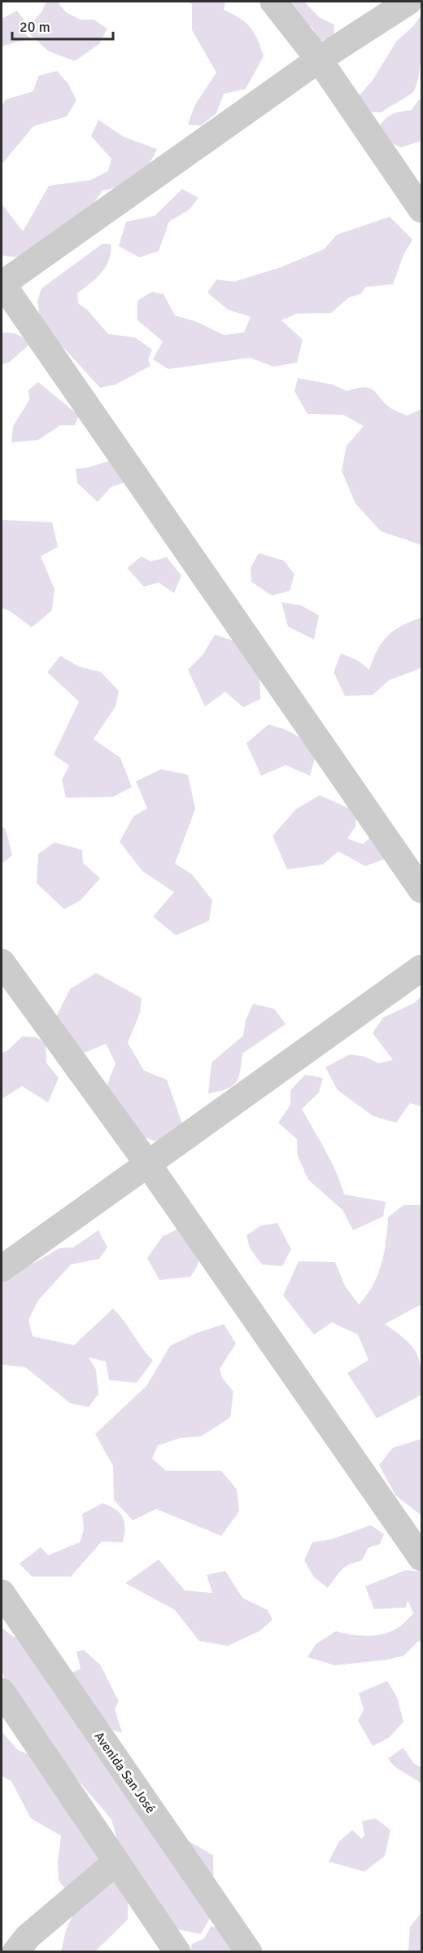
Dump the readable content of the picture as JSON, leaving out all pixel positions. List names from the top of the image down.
{
  "streets": {
    "street": ["Avenida San José"]
  },
  "scale_bar": "20 m"
}
